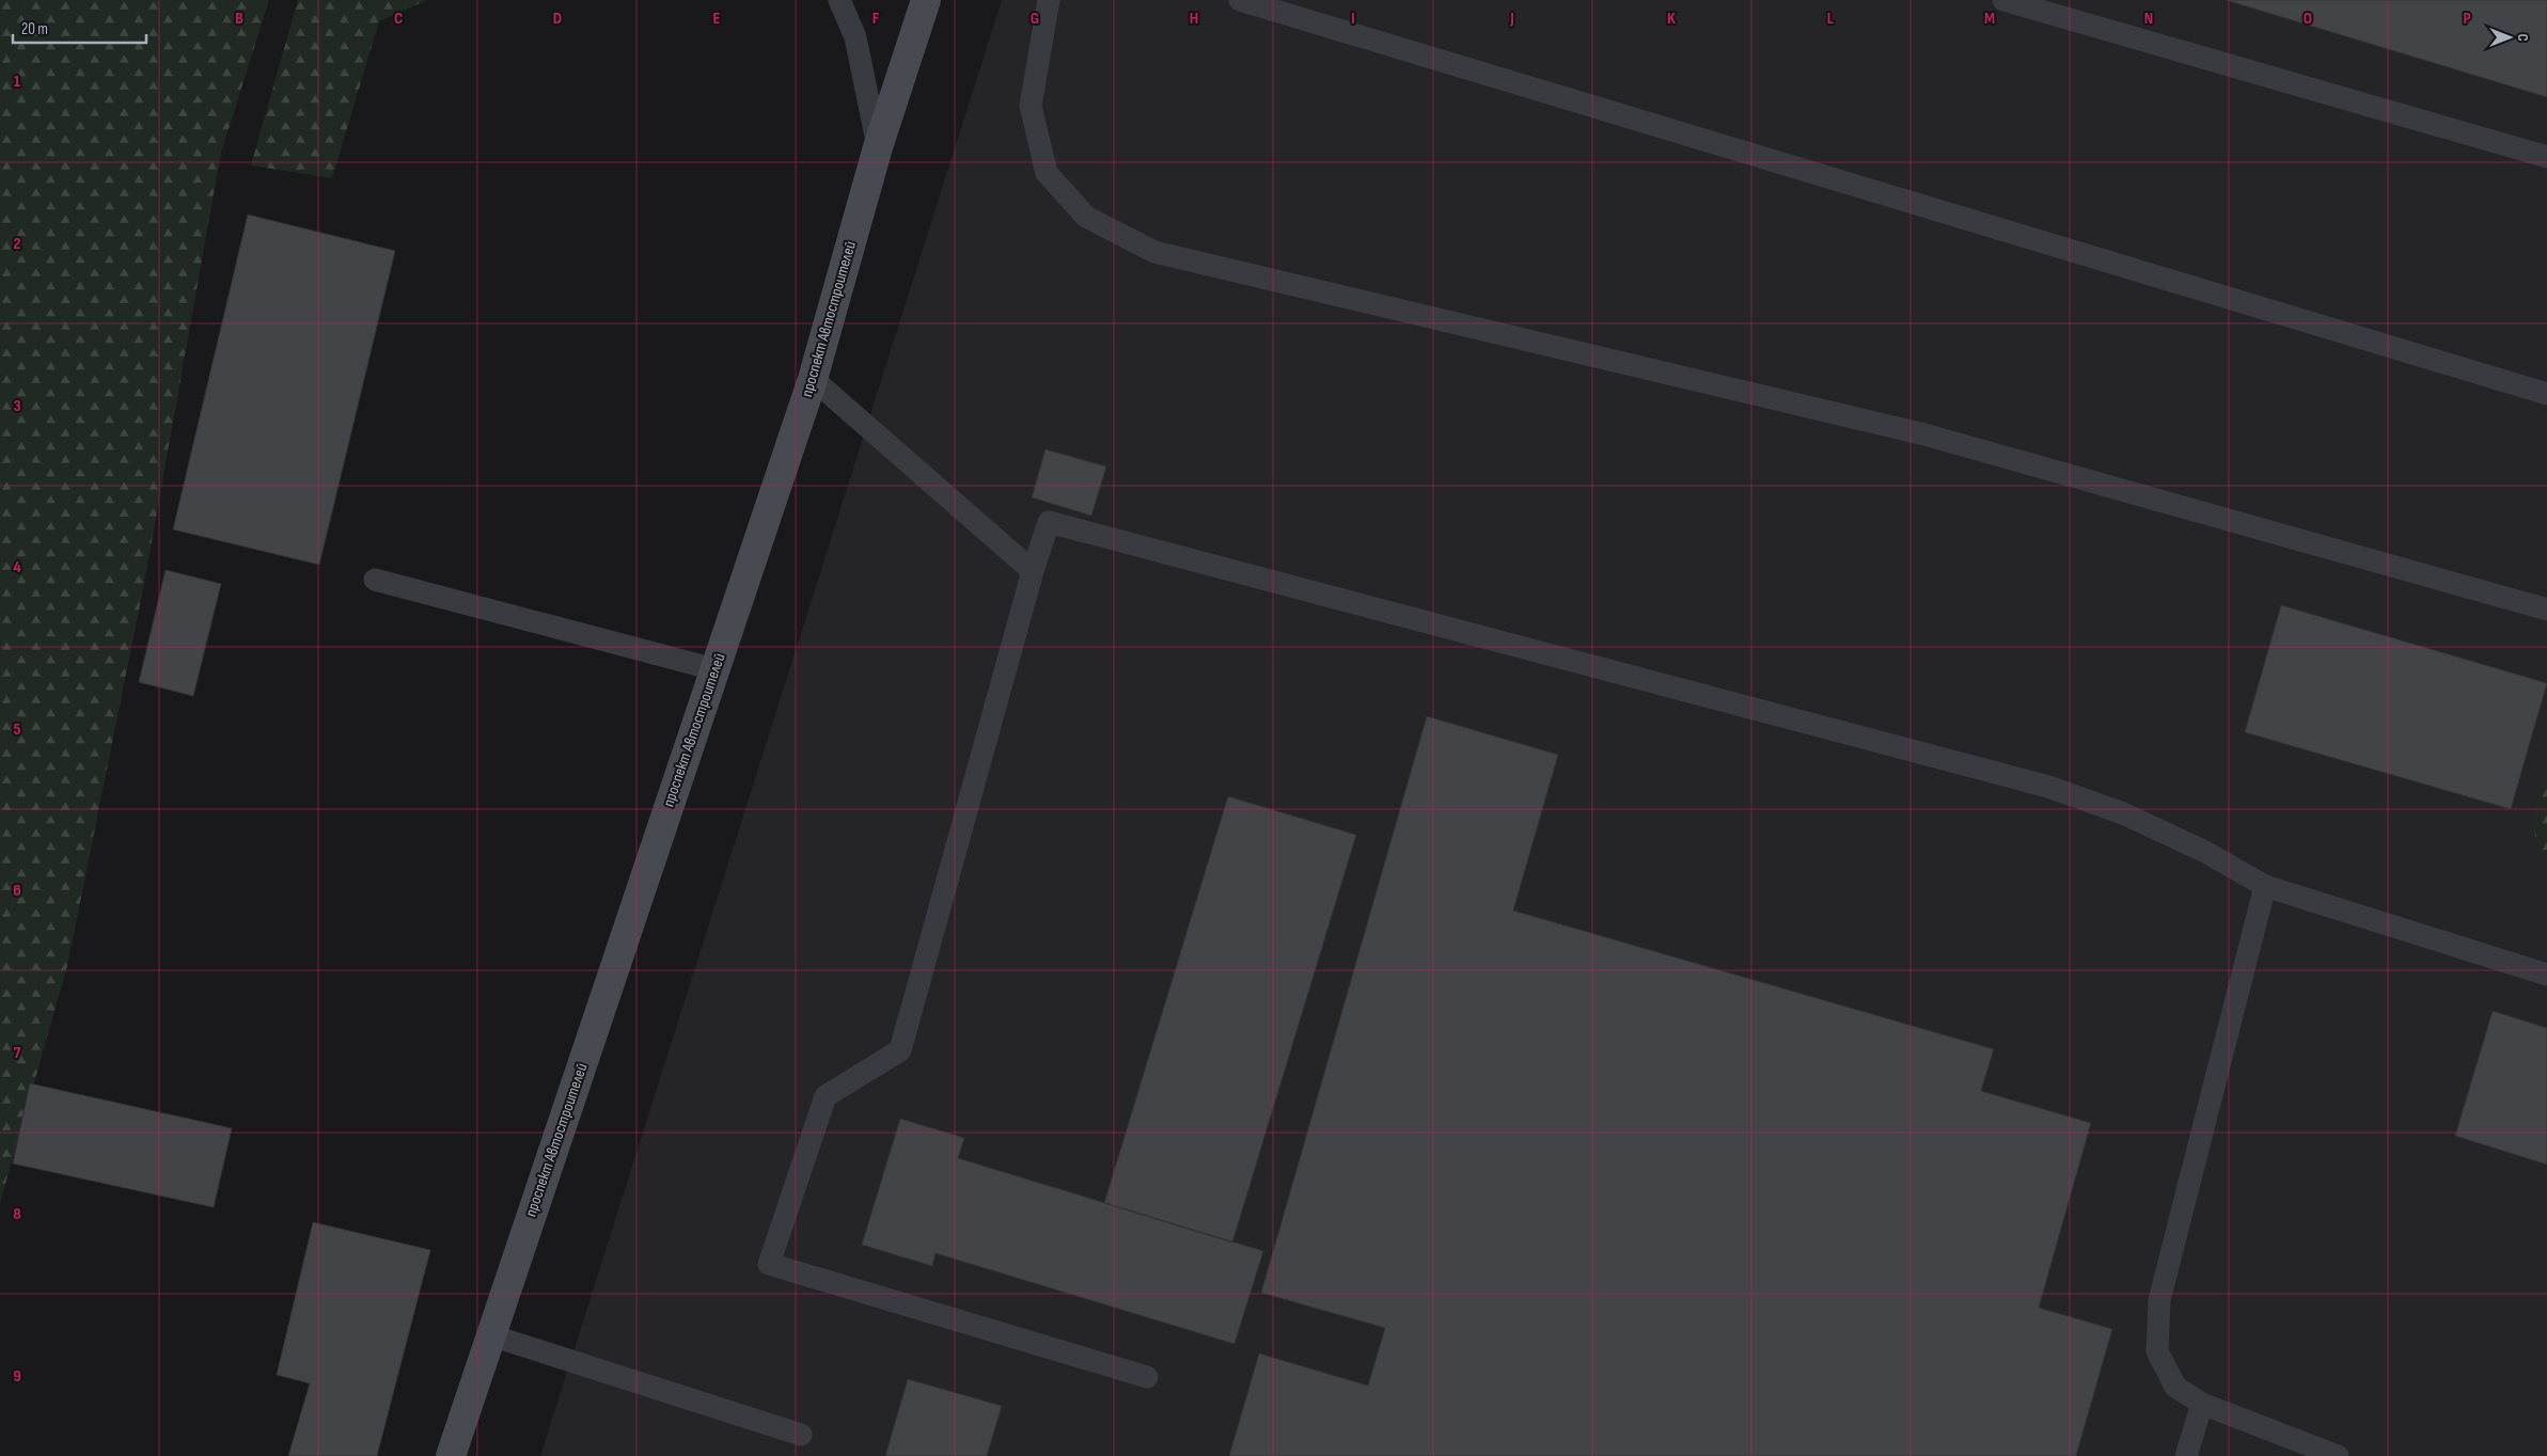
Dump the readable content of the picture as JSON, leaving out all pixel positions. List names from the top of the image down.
{
  "streets": {
    "main road": ["проспект Автостроителей"]
  },
  "scale_bar": "20 m",
  "north": "right",
  "grid": {
    "columns": [
      "B",
      "C",
      "D",
      "E",
      "F",
      "G",
      "H",
      "I",
      "J",
      "K",
      "L",
      "M",
      "N",
      "O",
      "P"
    ],
    "rows": [
      "1",
      "2",
      "3",
      "4",
      "5",
      "6",
      "7",
      "8",
      "9"
    ]
  }
}
